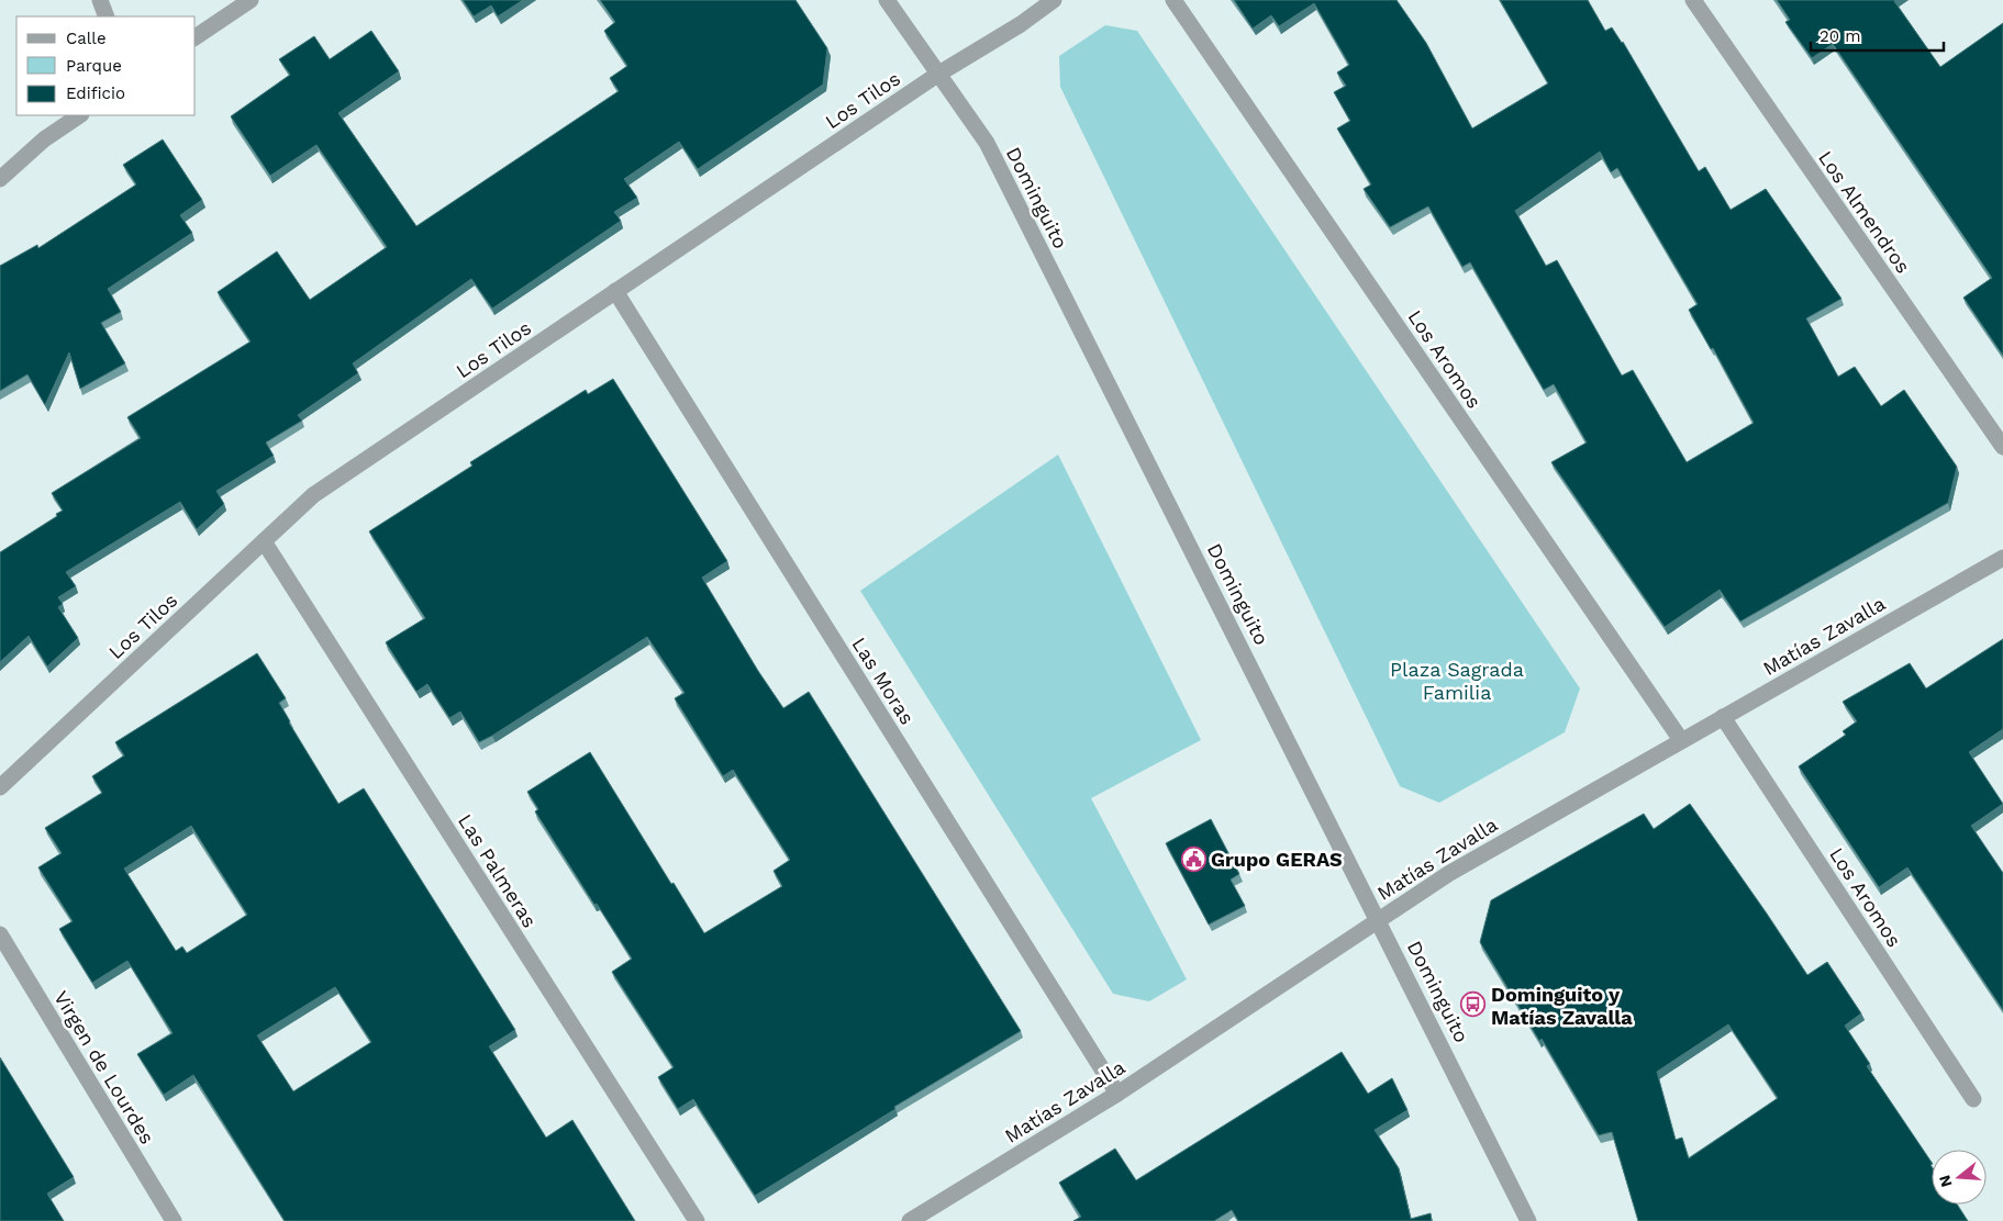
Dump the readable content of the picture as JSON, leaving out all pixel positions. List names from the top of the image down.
{
  "streets": {
    "street": [
      "Los Tilos",
      "Dominguito",
      "Los Almendros",
      "Los Aromos",
      "Matías Zavalla",
      "Las Moras",
      "Las Palmeras",
      "Virgen de Lourdes"
    ]
  },
  "crossings": [
    ["Los Tilos", "Dominguito"],
    ["Los Tilos", "Las Moras"],
    ["Los Tilos", "Las Palmeras"],
    ["Dominguito", "Matías Zavalla"],
    ["Los Aromos", "Matías Zavalla"],
    ["Matías Zavalla", "Las Moras"]
  ],
  "parks": ["Plaza Sagrada Familia"],
  "places": {
    "public building": ["Grupo GERAS"],
    "bus stop": ["Dominguito y Matías Zavalla"]
  },
  "legend": ["Calle", "Parque", "Edificio"],
  "scale_bar": "20 m",
  "north": "left"
}
